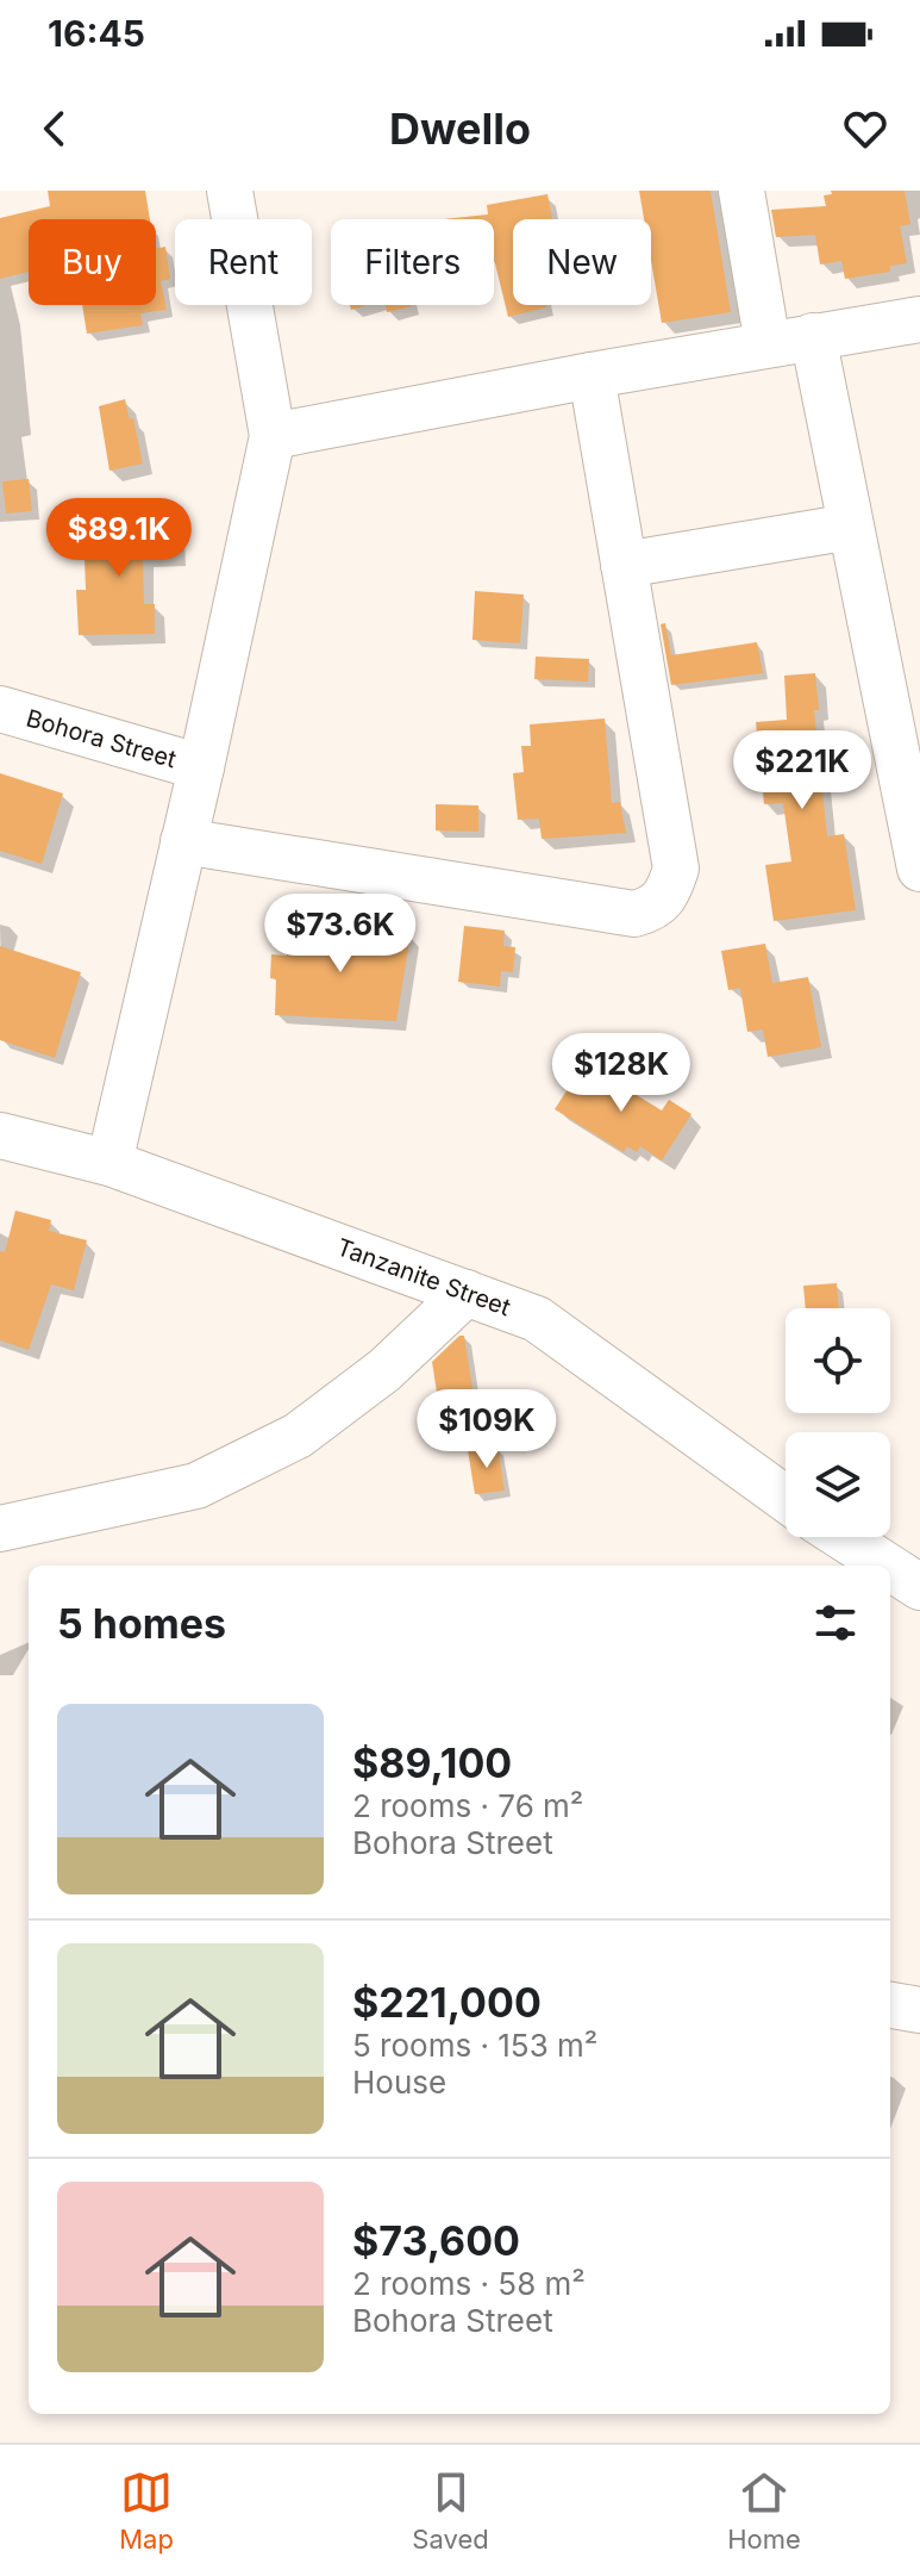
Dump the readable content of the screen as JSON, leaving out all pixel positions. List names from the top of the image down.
{
  "streets": {
    "street": ["Bohora Street", "Tanzanite Street"]
  },
  "page": {
    "status": "16:45",
    "header": "Dwello",
    "chip": [
      "Buy",
      "Rent",
      "Filters",
      "New"
    ],
    "price": [
      "$89.1K",
      "$221K",
      "$73.6K",
      "$128K",
      "$109K"
    ],
    "heading": "5 homes",
    "list": [
      {
        "name": "$89,100",
        "note": "2 rooms · 76 m² · Bohora Street"
      },
      {
        "name": "$221,000",
        "note": "5 rooms · 153 m² · House"
      },
      {
        "name": "$73,600",
        "note": "2 rooms · 58 m² · Bohora Street"
      }
    ],
    "tabs": ["Map", "Saved", "Home"]
  }
}
